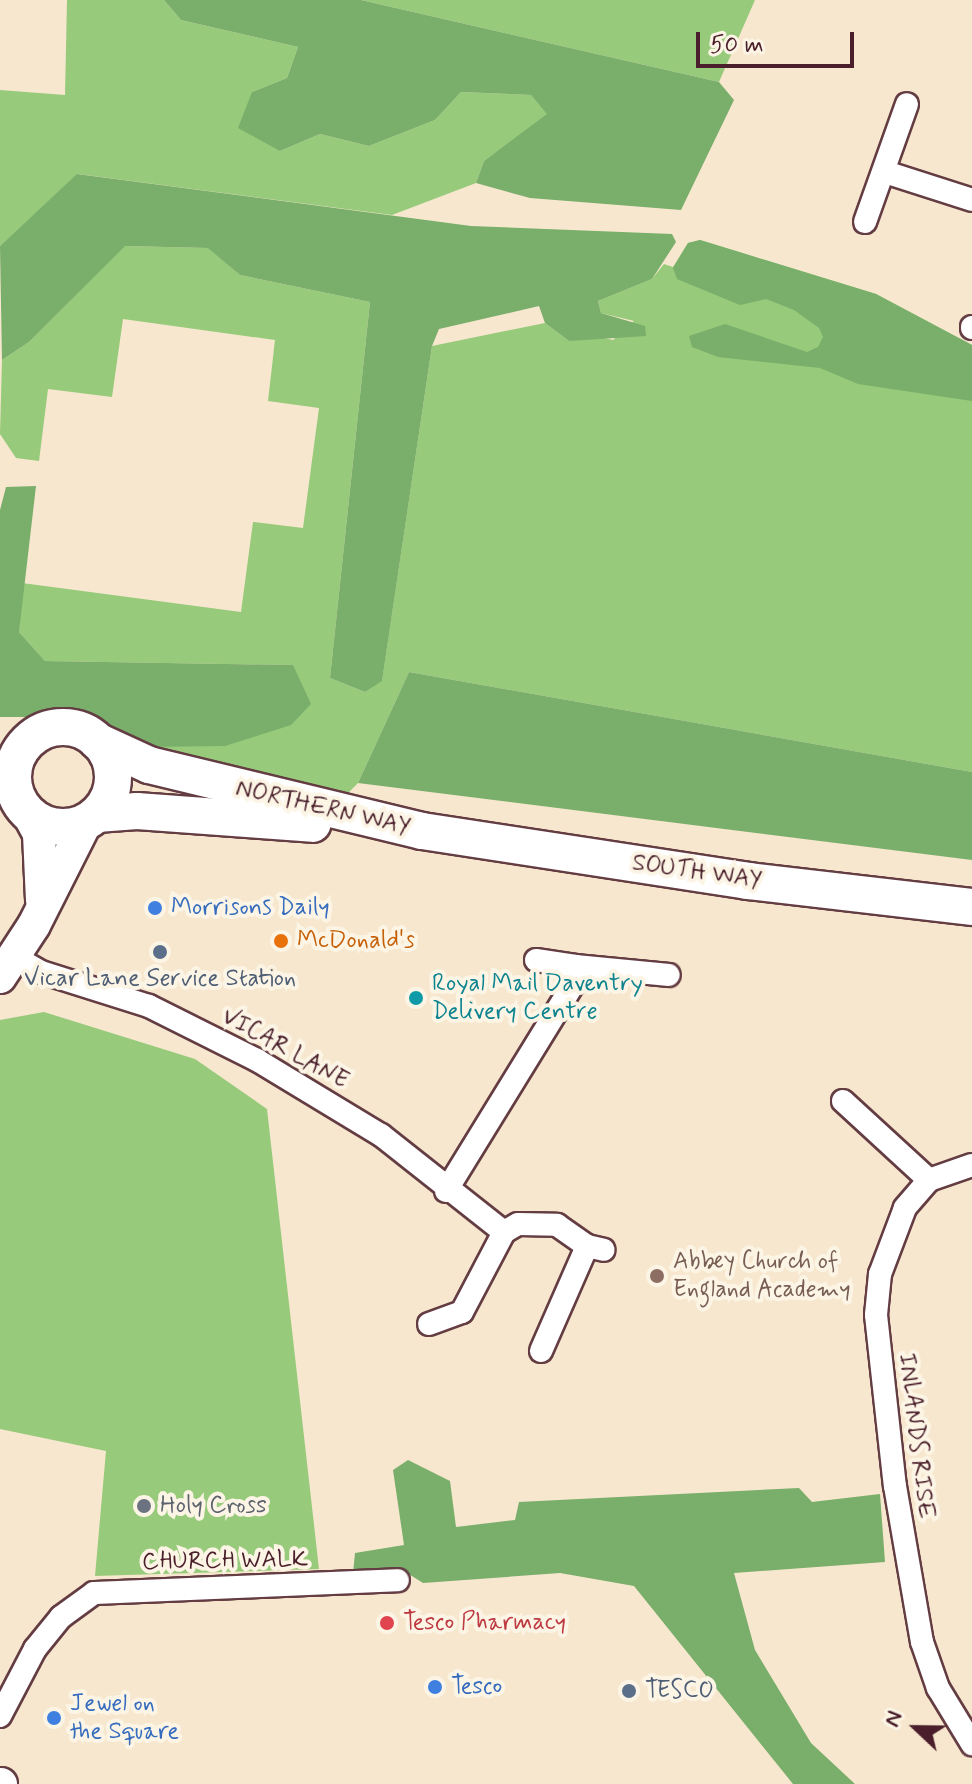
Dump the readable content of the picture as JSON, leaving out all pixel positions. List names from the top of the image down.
{
  "streets": {
    "main road": ["NORTHERN WAY", "SOUTH WAY"],
    "street": ["VICAR LANE", "INLANDS RISE", "CHURCH WALK"]
  },
  "crossings": [
    ["NORTHERN WAY", "SOUTH WAY"]
  ],
  "places": [
    "Morrisons Daily",
    "McDonald's",
    "Vicar Lane Service Station",
    "Royal Mail Daventry Delivery Centre",
    "Abbey Church of England Academy",
    "Holy Cross",
    "Tesco Pharmacy",
    "Tesco",
    "TESCO",
    "Jewel on the Square"
  ],
  "scale_bar": "50 m",
  "north": "left"
}
